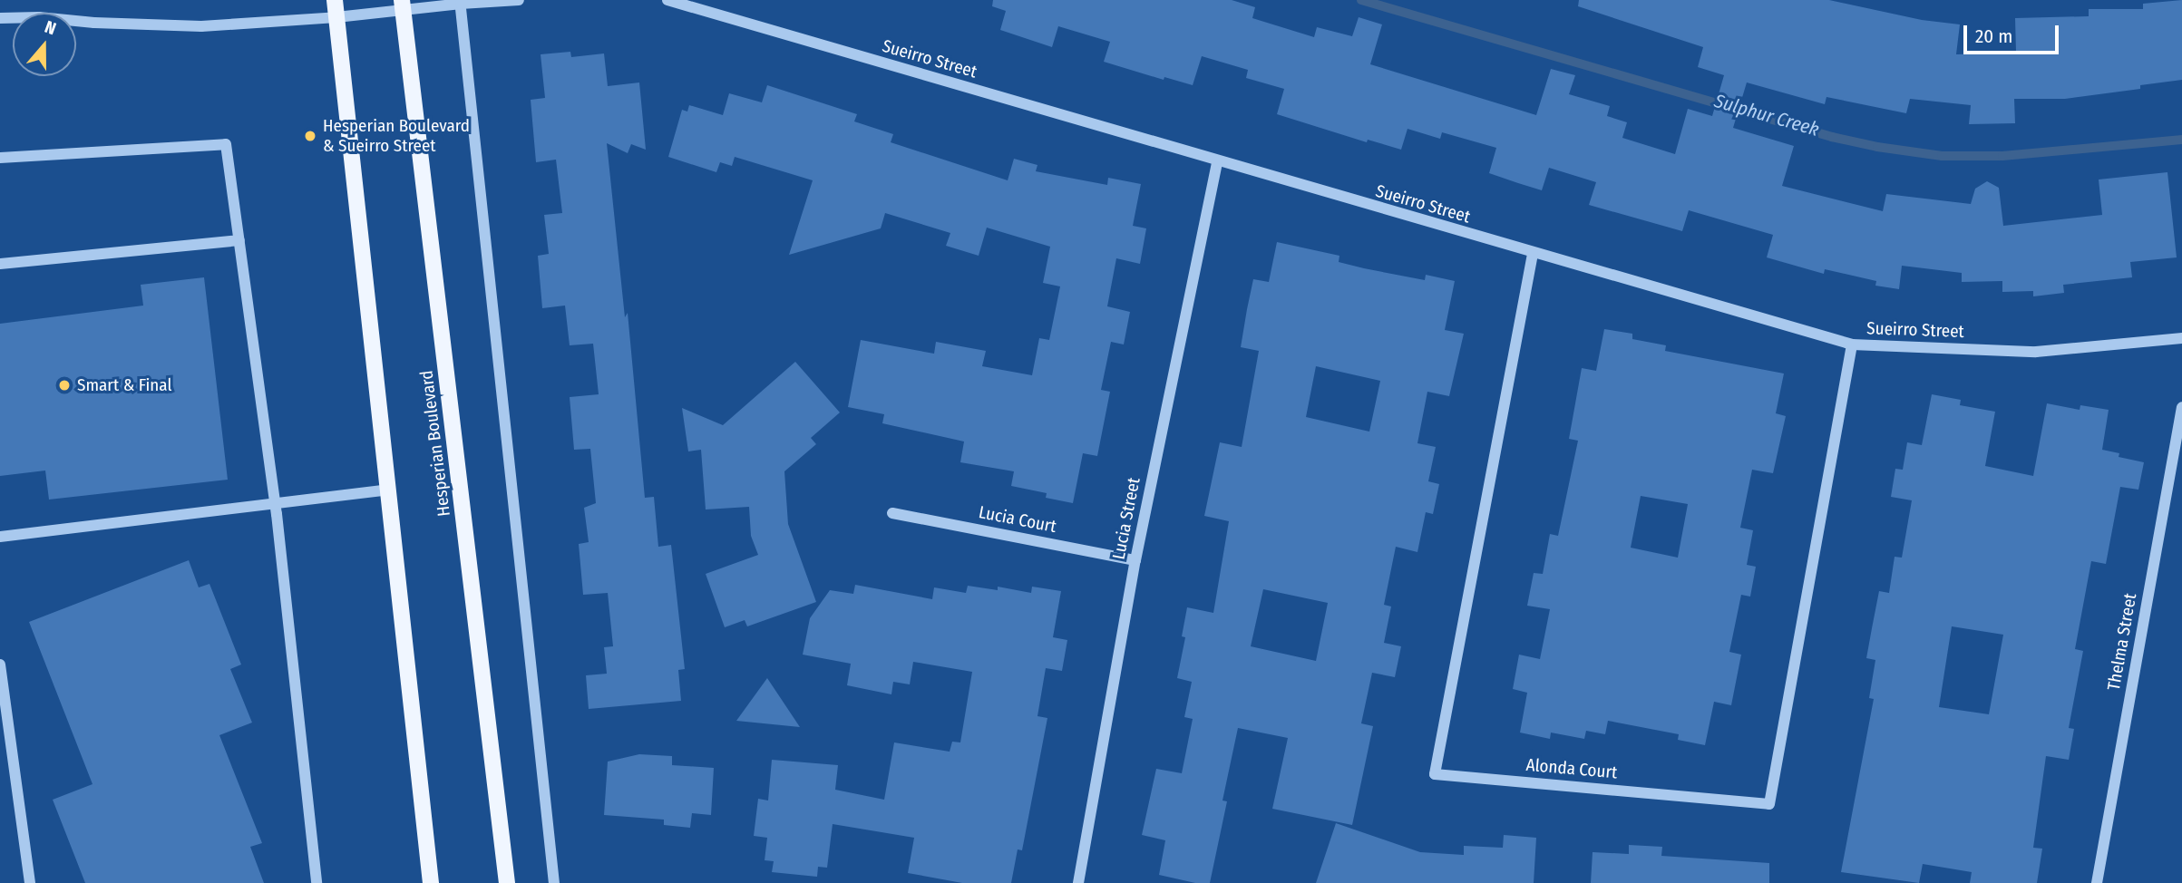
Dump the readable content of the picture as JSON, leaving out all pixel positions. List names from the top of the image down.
{
  "streets": {
    "main road": ["Hesperian Boulevard"],
    "street": [
      "Sueirro Street",
      "Lucia Street",
      "Lucia Court",
      "Thelma Street",
      "Alonda Court"
    ]
  },
  "crossings": [
    ["Sueirro Street", "Lucia Street"],
    ["Sueirro Street", "Alonda Court"],
    ["Lucia Street", "Lucia Court"]
  ],
  "water": ["Sulphur Creek"],
  "places": ["Hesperian Boulevard & Sueirro Street", "Smart & Final"],
  "scale_bar": "20 m",
  "north": "top"
}
